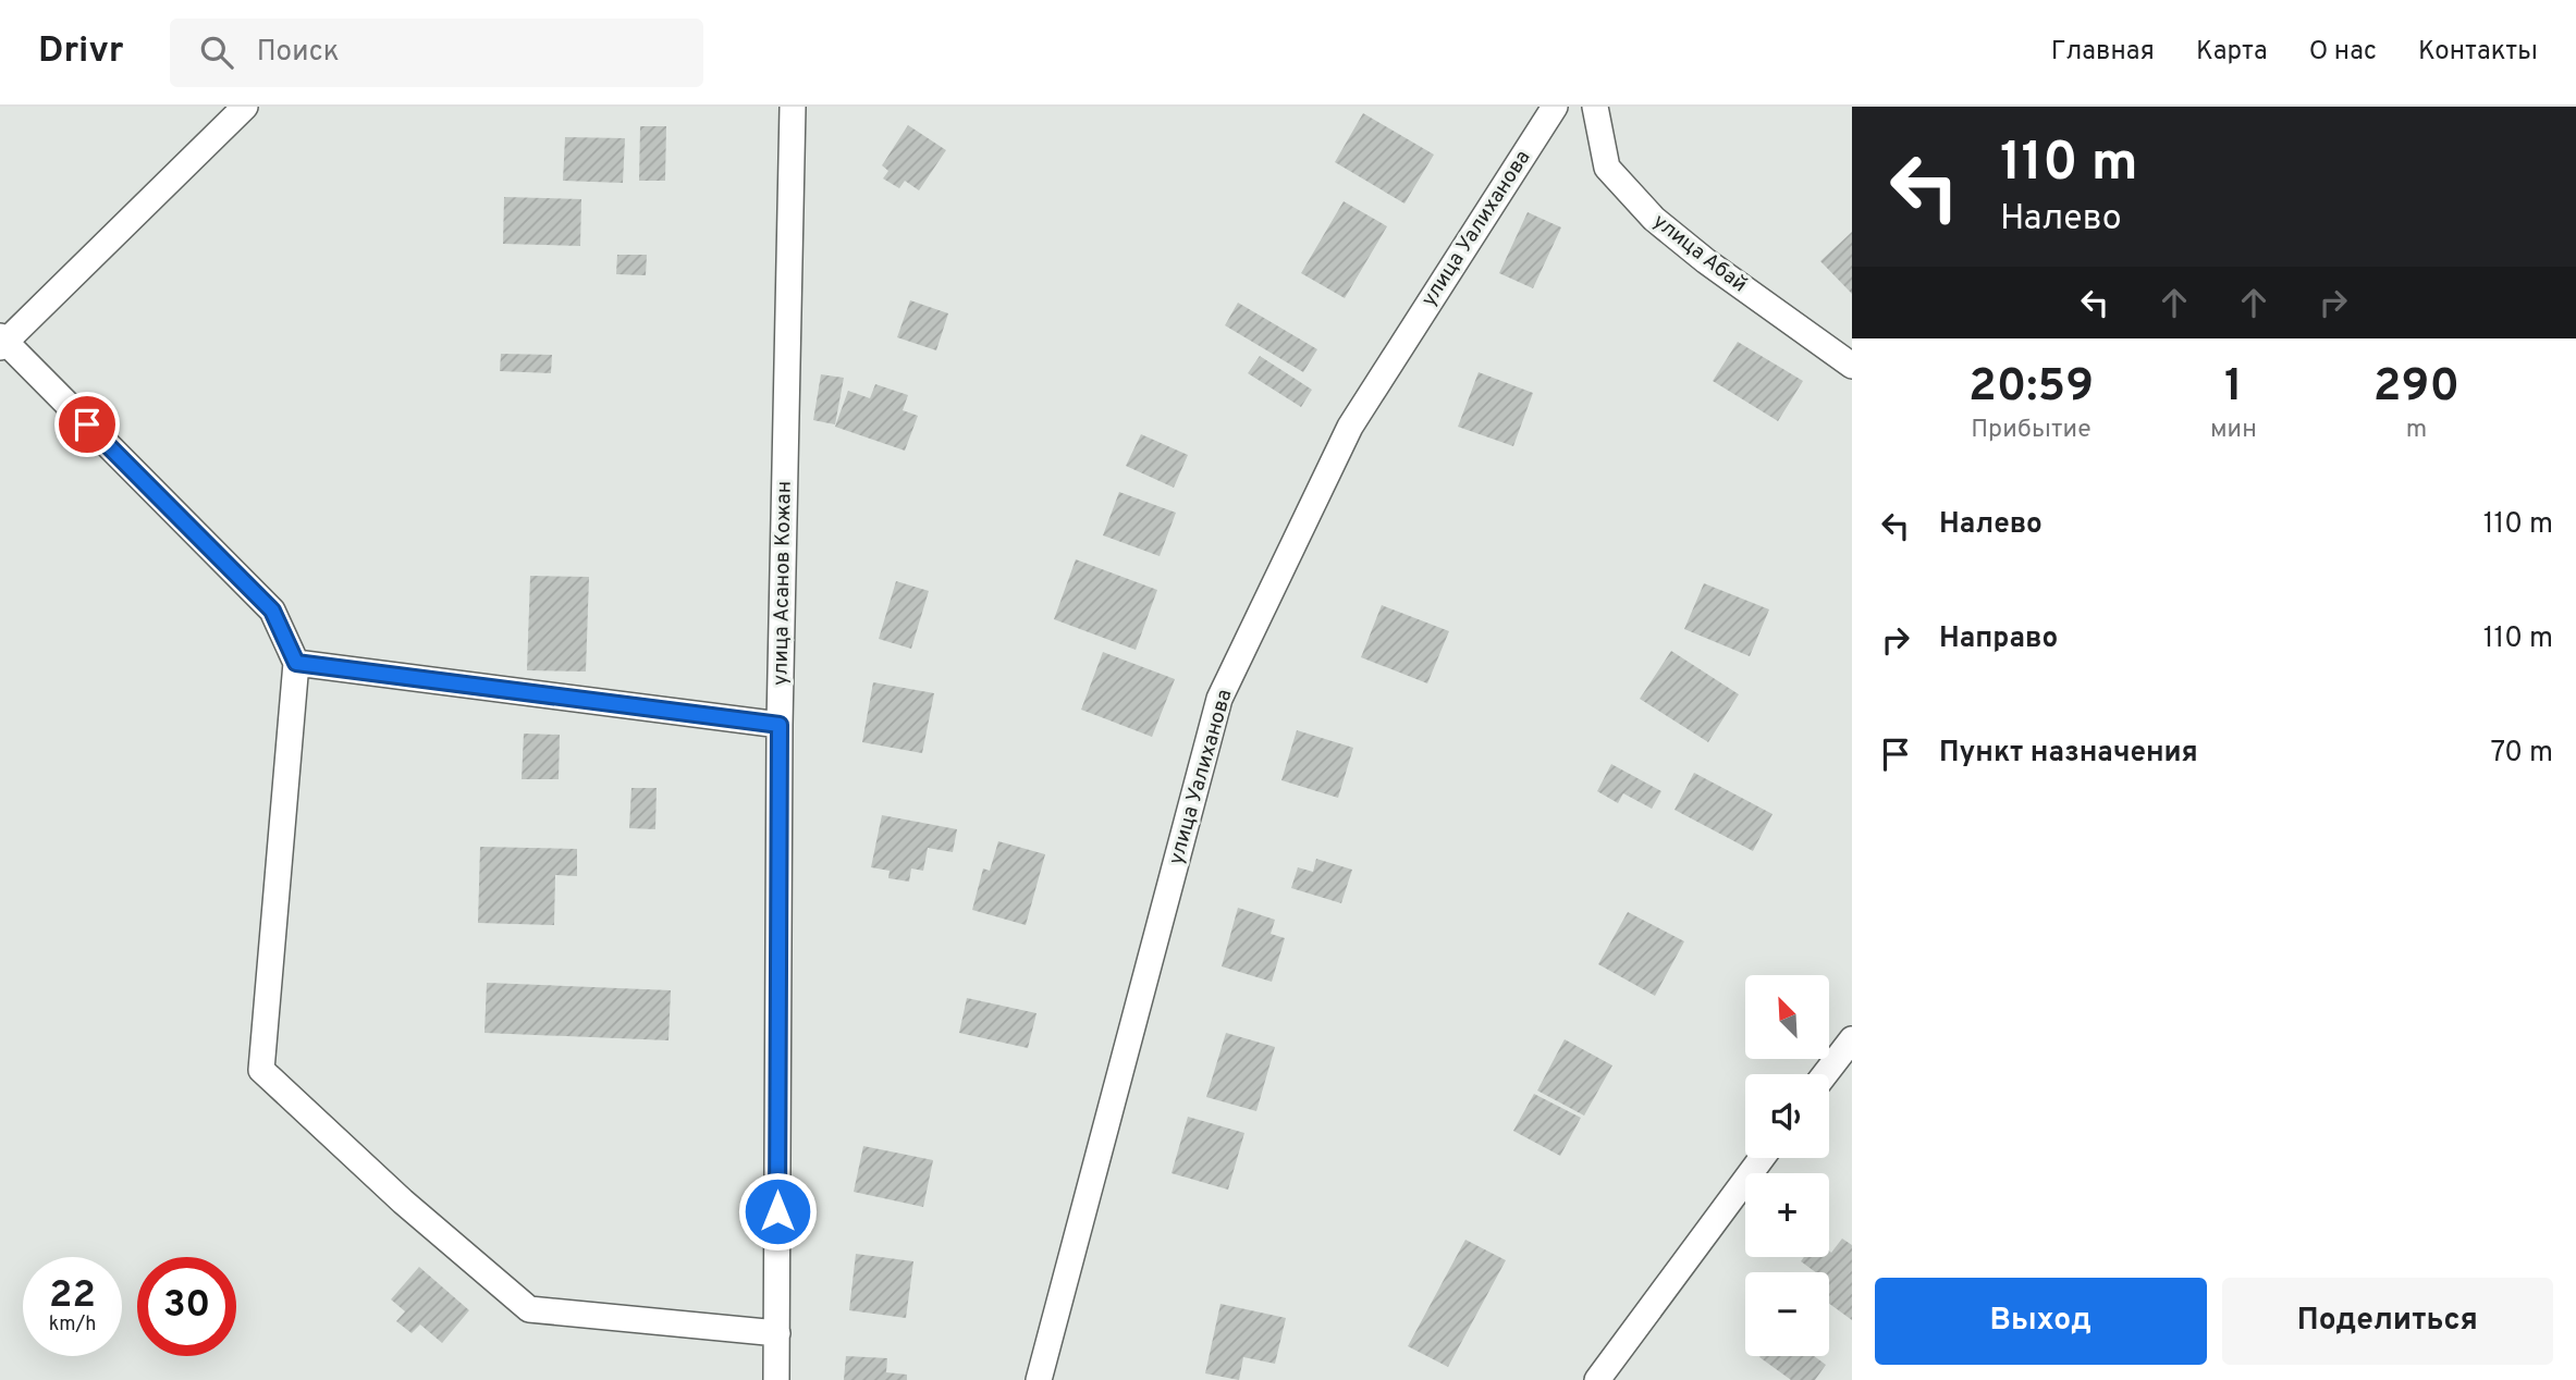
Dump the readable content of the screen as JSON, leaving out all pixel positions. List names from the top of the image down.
{
  "streets": {
    "street": ["улица Уалиханова", "улица Абай", "улица Асанов Кожан"]
  },
  "north": "top left",
  "page": {
    "header": "Drivr",
    "search": "Поиск",
    "nav": [
      "Главная",
      "Карта",
      "О нас",
      "Контакты"
    ],
    "turn": ["110 m", "Налево"],
    "eta": [
      "20:59",
      "Прибытие",
      "1",
      "мин",
      "290",
      "m"
    ],
    "list": [
      {
        "name": "Налево",
        "value": "110 m"
      },
      {
        "name": "Направо",
        "value": "110 m"
      },
      {
        "name": "Пункт назначения",
        "value": "70 m"
      }
    ],
    "map_buttons": ["+", "−"],
    "speed": "22 km/h",
    "limit": "30",
    "buttons": ["Выход", "Поделиться"]
  }
}
